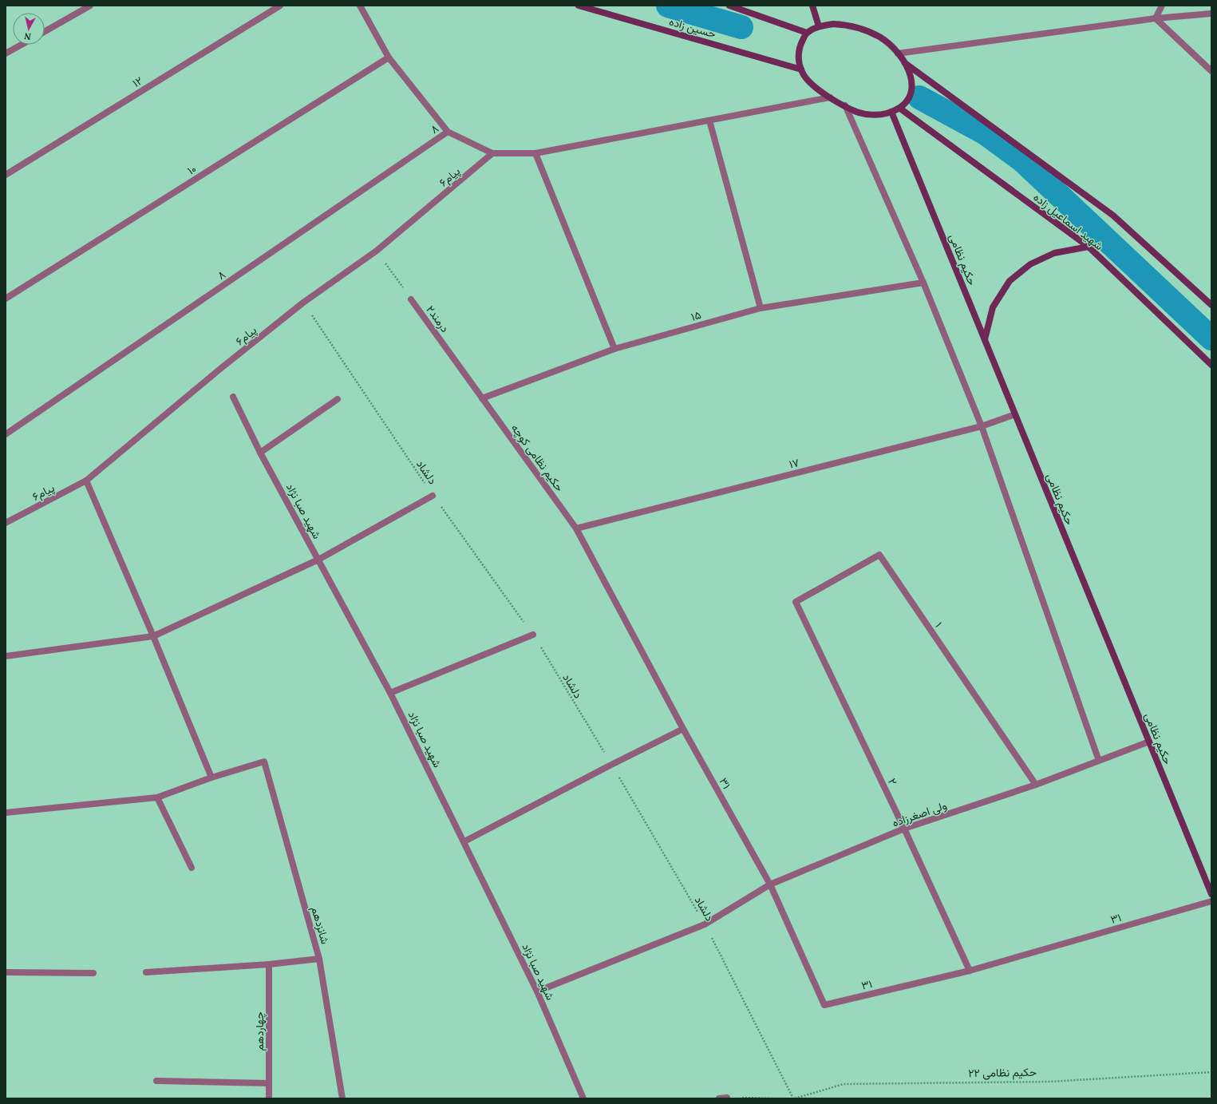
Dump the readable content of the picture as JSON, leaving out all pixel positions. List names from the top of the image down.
{
  "streets": {
    "main road": ["حسین زاده", "شهید اسماعیل زاده", "حکیم نظامی"],
    "street": [
      "۱۲",
      "۸",
      "۱۰",
      "۶پیام",
      "۱۵",
      "درمند۲",
      "حکیم نظامی کوچه",
      "۱۷",
      "شهید صبا نژاد",
      "۱",
      "۲",
      "۳۱",
      "ولی اصغرزاده",
      "شانزدهم",
      "چهاردهم"
    ],
    "path": ["دلشاد", "۲۲ حکیم نظامی"]
  },
  "crossings": [
    ["حسین زاده", "شهید اسماعیل زاده"],
    ["حسین زاده", "حکیم نظامی"],
    ["۶پیام", "دلشاد"],
    ["شهید اسماعیل زاده", "حکیم نظامی"],
    ["حکیم نظامی", "۱۷"],
    ["حکیم نظامی", "ولی اصغرزاده"],
    ["۱۵", "درمند۲"],
    ["۱۵", "حکیم نظامی کوچه"],
    ["درمند۲", "حکیم نظامی کوچه"],
    ["حکیم نظامی کوچه", "۱۷"],
    ["حکیم نظامی کوچه", "۳۱"],
    ["دلشاد", "ولی اصغرزاده"],
    ["دلشاد", "۲۲ حکیم نظامی"],
    ["شهید صبا نژاد", "ولی اصغرزاده"],
    ["۱", "۲"],
    ["۱", "ولی اصغرزاده"],
    ["۲", "۳۱"],
    ["۲", "ولی اصغرزاده"],
    ["۳۱", "ولی اصغرزاده"]
  ],
  "north": "bottom"
}
